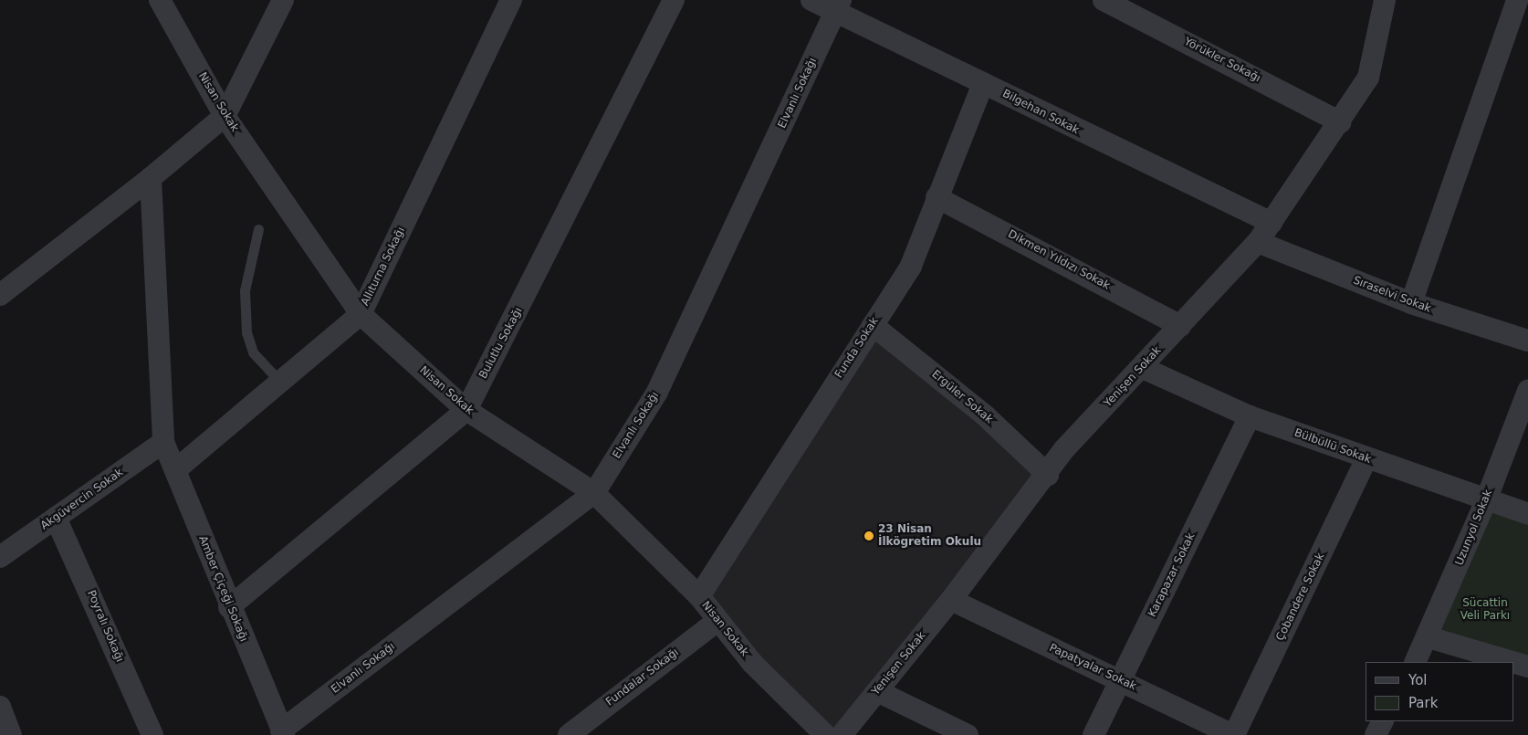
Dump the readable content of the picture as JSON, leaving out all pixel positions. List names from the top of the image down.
{
  "streets": {
    "street": [
      "Yörükler Sokağı",
      "Elvanlı Sokağı",
      "Nisan Sokak",
      "Bilgehan Sokak",
      "Dikmen Yıldızı Sokak",
      "Allıturna Sokağı",
      "Sıraselvi Sokak",
      "Bulutlu Sokağı",
      "Funda Sokak",
      "Yenişen Sokak",
      "Ergüler Sokak",
      "Bülbüllü Sokak",
      "Akgüvercin Sokak",
      "Uzunyol Sokak",
      "Karapazar Sokak",
      "Amber Çiçeği Sokağı",
      "Çobandere Sokak",
      "Poyralı Sokağı",
      "Papatyalar Sokak",
      "Fundalar Sokağı"
    ]
  },
  "crossings": [
    ["Yörükler Sokağı", "Yenişen Sokak"],
    ["Elvanlı Sokağı", "Nisan Sokak"],
    ["Elvanlı Sokağı", "Bilgehan Sokak"],
    ["Elvanlı Sokağı", "Amber Çiçeği Sokağı"],
    ["Nisan Sokak", "Allıturna Sokağı"],
    ["Nisan Sokak", "Bulutlu Sokağı"],
    ["Nisan Sokak", "Funda Sokak"],
    ["Nisan Sokak", "Fundalar Sokağı"],
    ["Bilgehan Sokak", "Funda Sokak"],
    ["Bilgehan Sokak", "Yenişen Sokak"],
    ["Dikmen Yıldızı Sokak", "Funda Sokak"],
    ["Dikmen Yıldızı Sokak", "Yenişen Sokak"],
    ["Allıturna Sokağı", "Amber Çiçeği Sokağı"],
    ["Sıraselvi Sokak", "Yenişen Sokak"],
    ["Bulutlu Sokağı", "Amber Çiçeği Sokağı"],
    ["Funda Sokak", "Ergüler Sokak"],
    ["Yenişen Sokak", "Ergüler Sokak"],
    ["Yenişen Sokak", "Bülbüllü Sokak"],
    ["Yenişen Sokak", "Papatyalar Sokak"],
    ["Bülbüllü Sokak", "Uzunyol Sokak"],
    ["Bülbüllü Sokak", "Karapazar Sokak"],
    ["Bülbüllü Sokak", "Çobandere Sokak"],
    ["Akgüvercin Sokak", "Amber Çiçeği Sokağı"],
    ["Akgüvercin Sokak", "Poyralı Sokağı"],
    ["Karapazar Sokak", "Papatyalar Sokak"],
    ["Çobandere Sokak", "Papatyalar Sokak"]
  ],
  "parks": ["Sücattin Veli Parkı"],
  "places": ["23 Nisan İlkögretim Okulu"],
  "legend": ["Yol", "Park"]
}
